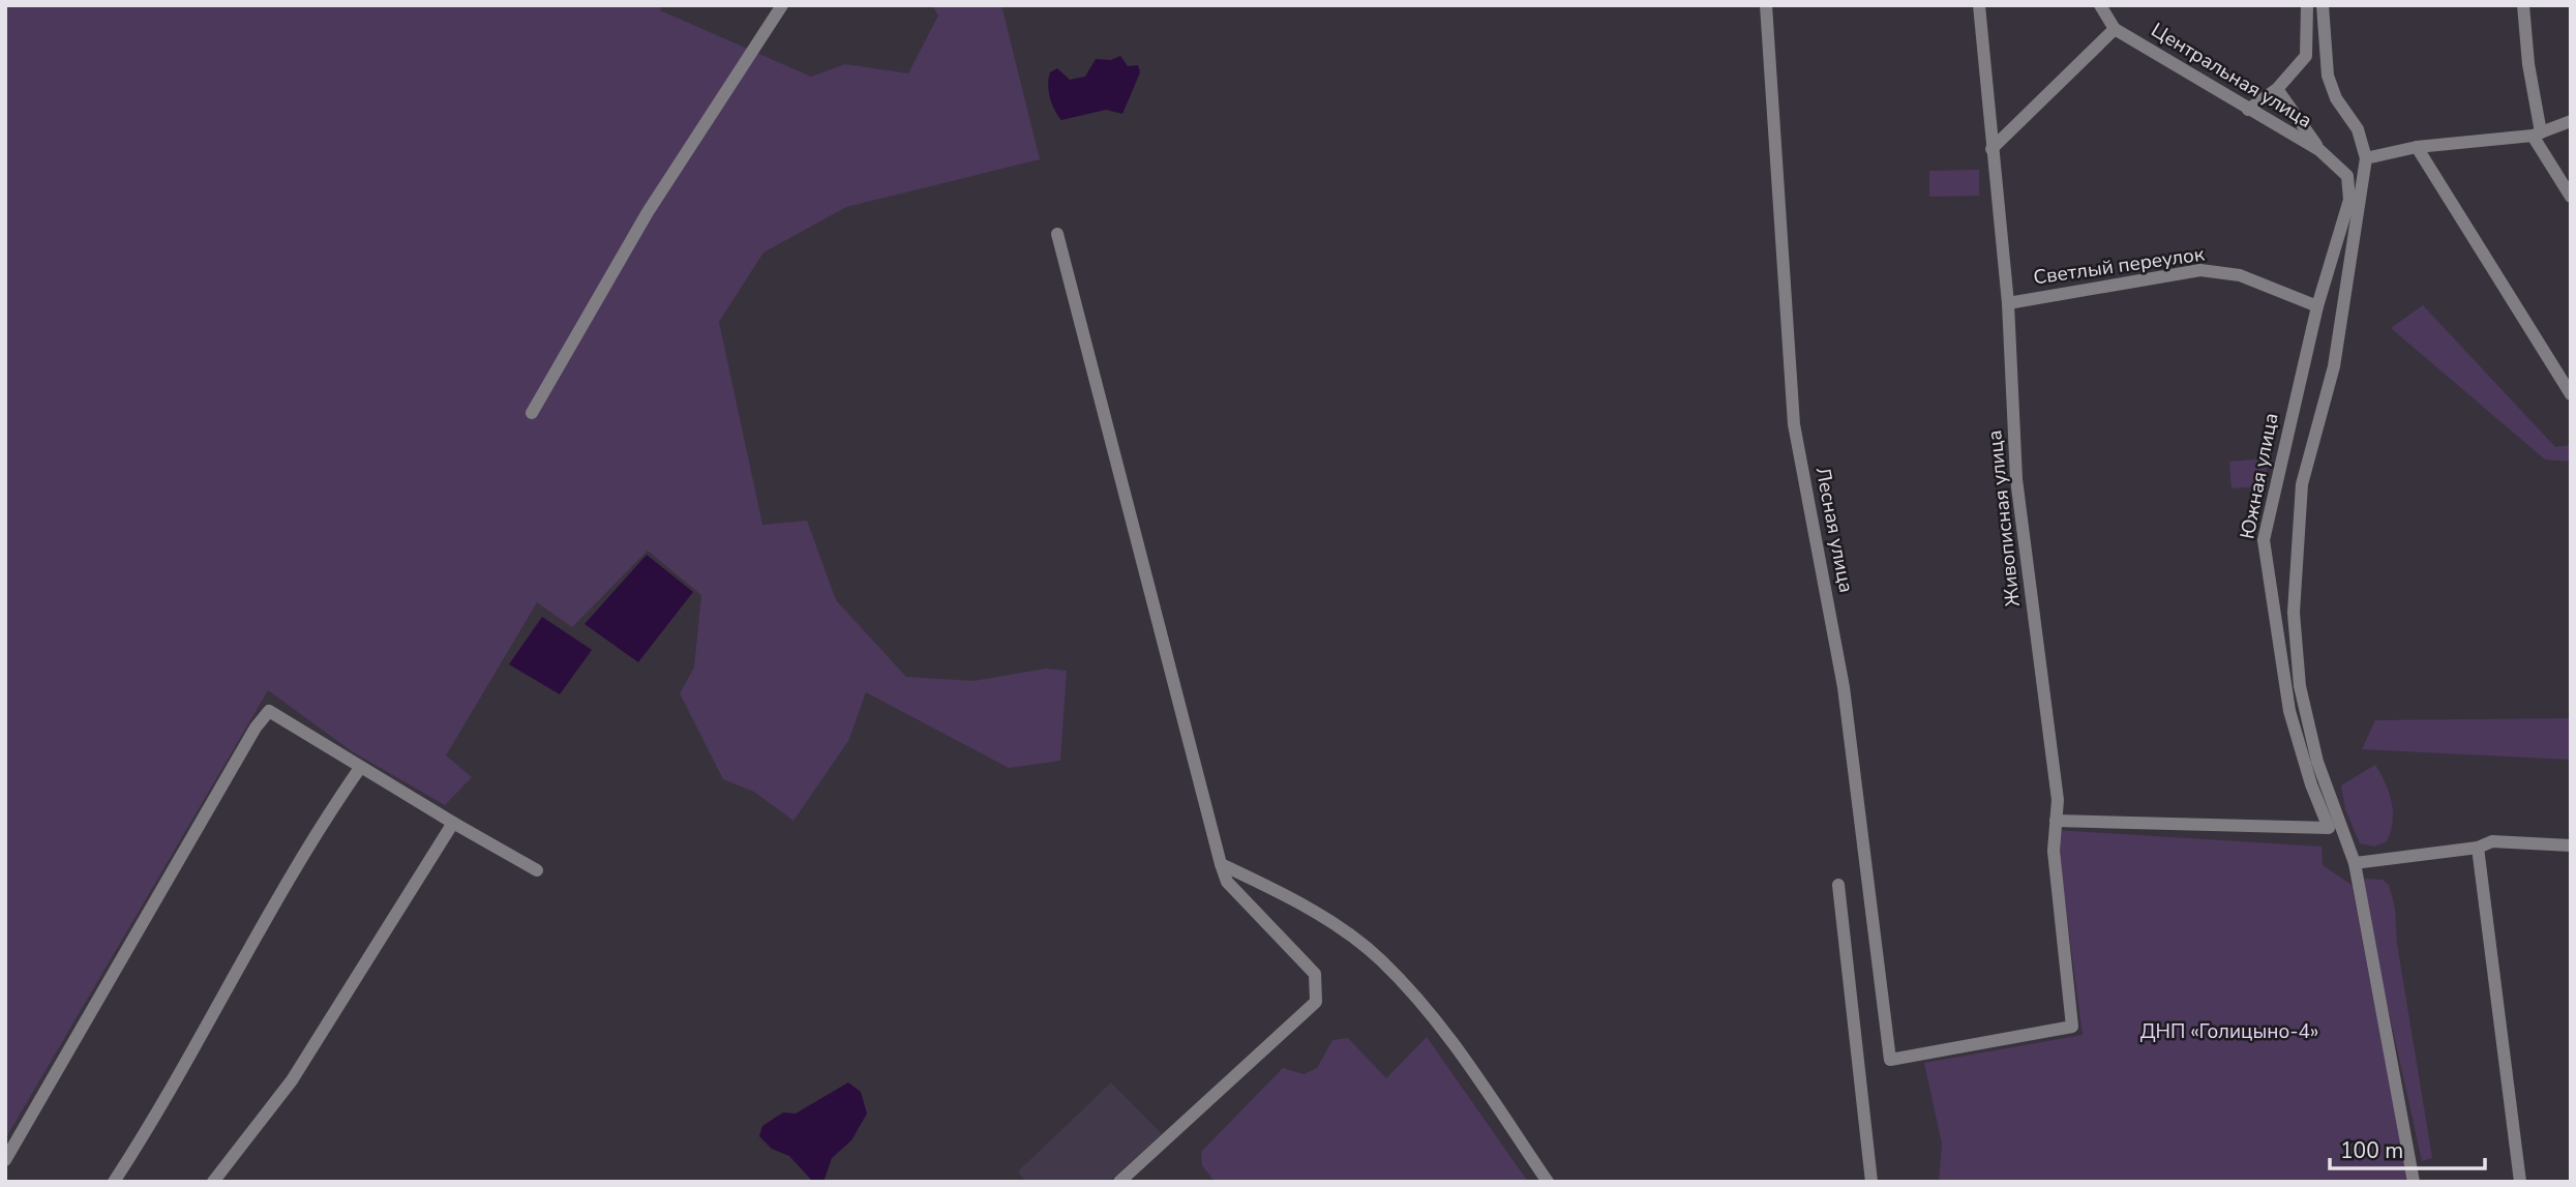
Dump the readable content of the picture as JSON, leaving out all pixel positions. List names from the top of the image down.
{
  "streets": {
    "street": [
      "Центральная улица",
      "Светлый переулок",
      "Южная улица",
      "Живописная улица",
      "Лесная улица"
    ]
  },
  "crossings": [
    ["Центральная улица", "Южная улица"],
    ["Светлый переулок", "Южная улица"],
    ["Светлый переулок", "Живописная улица"],
    ["Южная улица", "Живописная улица"],
    ["Живописная улица", "Лесная улица"]
  ],
  "parks": ["ДНП «Голицыно-4»"],
  "scale_bar": "100 m"
}
